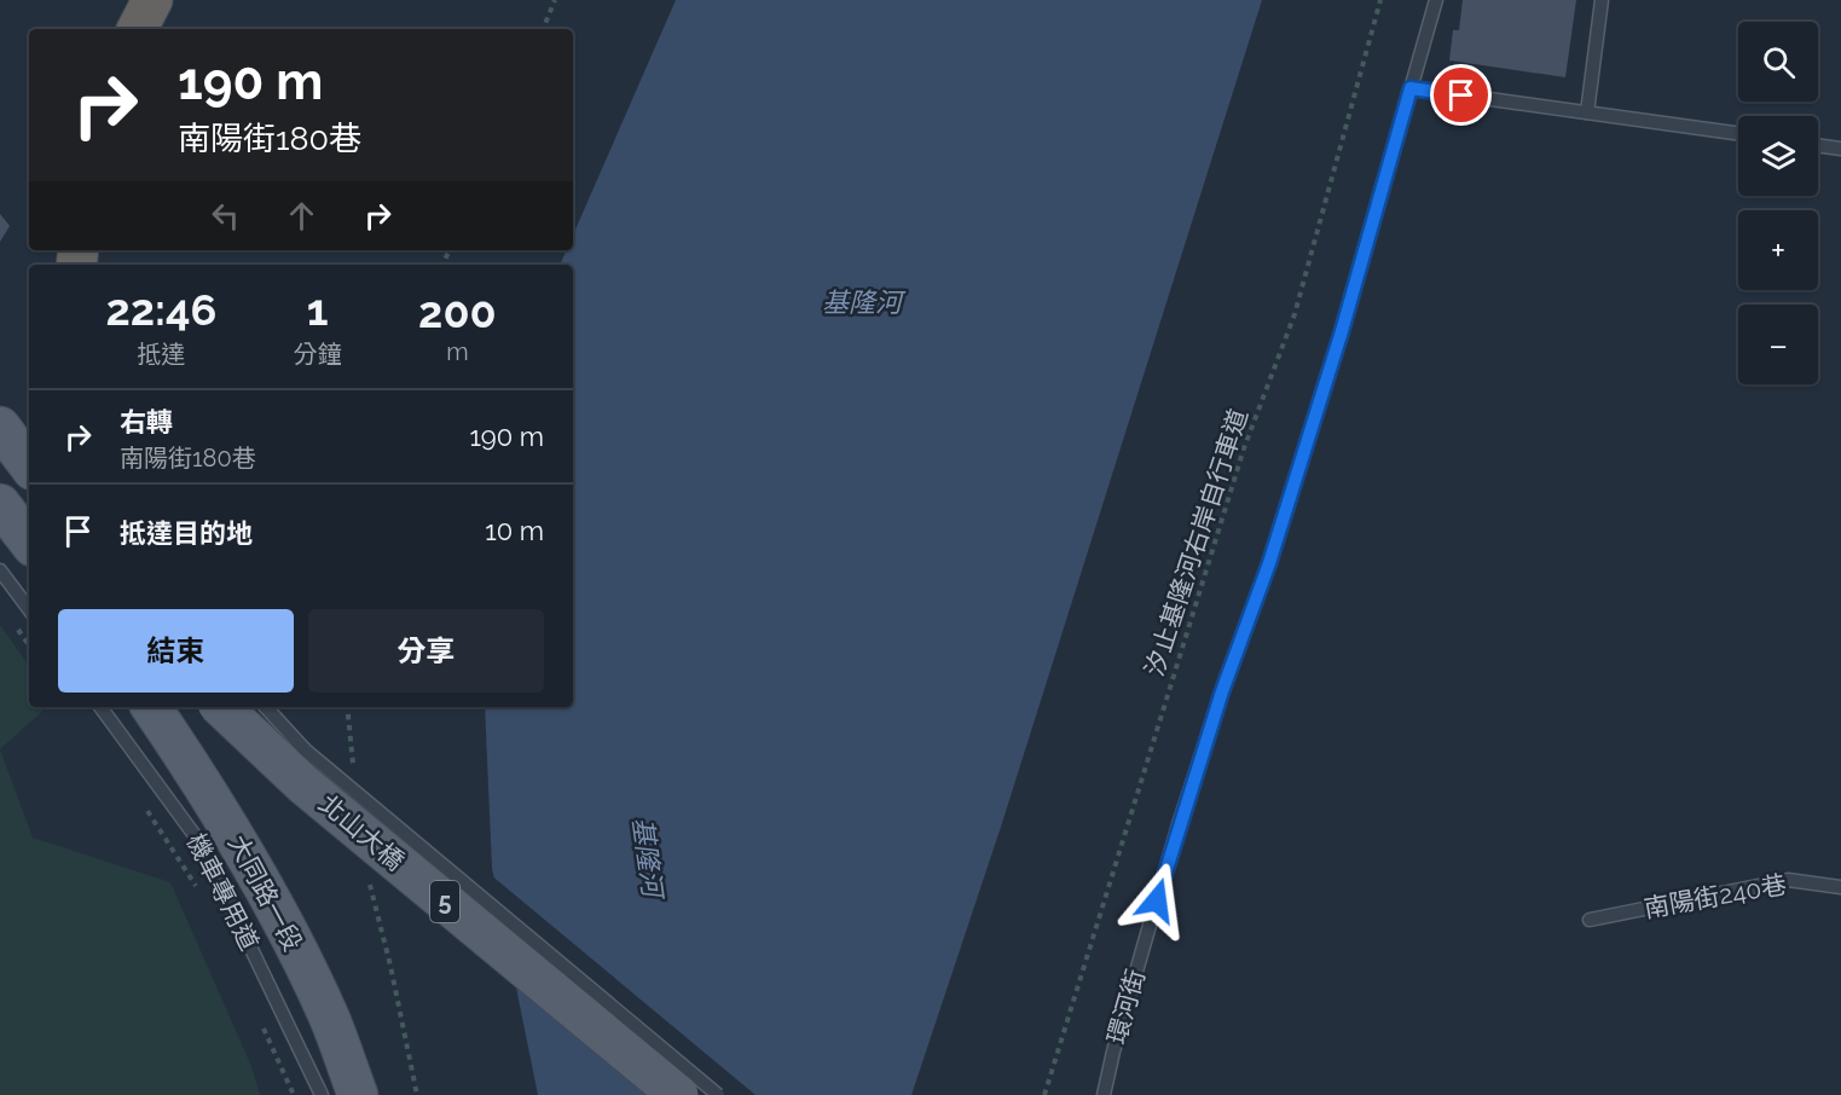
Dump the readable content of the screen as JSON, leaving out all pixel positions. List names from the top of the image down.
{
  "streets": {
    "main road": ["北山大橋", "大同路一段", "5"],
    "lane": ["機車專用道", "南陽街240巷", "環河街"],
    "path": ["汐止基隆河右岸自行車道"]
  },
  "water": ["基隆河"],
  "page": {
    "map_buttons": ["+", "−"],
    "turn": ["190 m", "南陽街180巷"],
    "eta": [
      "22:46",
      "抵達",
      "1",
      "分鐘",
      "200",
      "m"
    ],
    "list": [
      {
        "name": "右轉",
        "note": "南陽街180巷",
        "value": "190 m"
      },
      {
        "name": "抵達目的地",
        "value": "10 m"
      }
    ],
    "buttons": ["結束", "分享"]
  }
}
